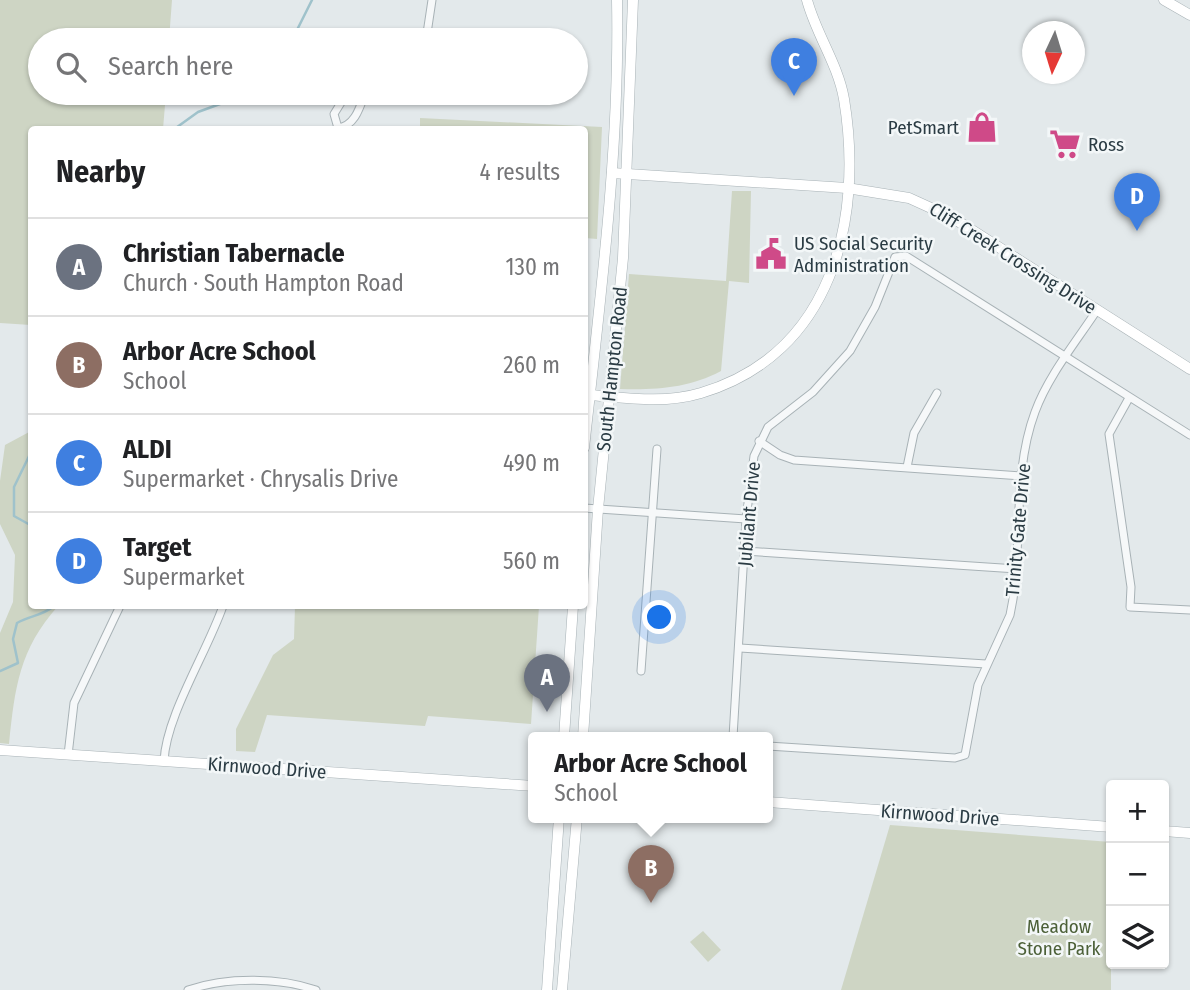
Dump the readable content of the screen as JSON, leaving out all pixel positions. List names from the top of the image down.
{
  "streets": {
    "street": [
      "Cliff Creek Crossing Drive",
      "South Hampton Road",
      "Jubilant Drive",
      "Trinity Gate Drive",
      "Kirnwood Drive"
    ]
  },
  "crossings": [
    ["Cliff Creek Crossing Drive", "South Hampton Road"],
    ["Cliff Creek Crossing Drive", "Trinity Gate Drive"],
    ["Jubilant Drive", "Trinity Gate Drive"]
  ],
  "parks": ["Meadow Stone Park"],
  "places": {
    "shop": ["PetSmart"],
    "supermarket": ["Ross"],
    "public building": ["US Social Security Administration"]
  },
  "north": "bottom",
  "page": {
    "search": "Search here",
    "pins": [
      "C",
      "D",
      "A",
      "B"
    ],
    "heading": ["Nearby", "4 results"],
    "list": [
      {
        "mark": "A",
        "name": "Christian Tabernacle",
        "note": "Church · South Hampton Road",
        "value": "130 m"
      },
      {
        "mark": "B",
        "name": "Arbor Acre School",
        "note": "School",
        "value": "260 m"
      },
      {
        "mark": "C",
        "name": "ALDI",
        "note": "Supermarket · Chrysalis Drive",
        "value": "490 m"
      },
      {
        "mark": "D",
        "name": "Target",
        "note": "Supermarket",
        "value": "560 m"
      }
    ],
    "popup": ["Arbor Acre School", "School"],
    "map_buttons": ["+", "−"]
  }
}
